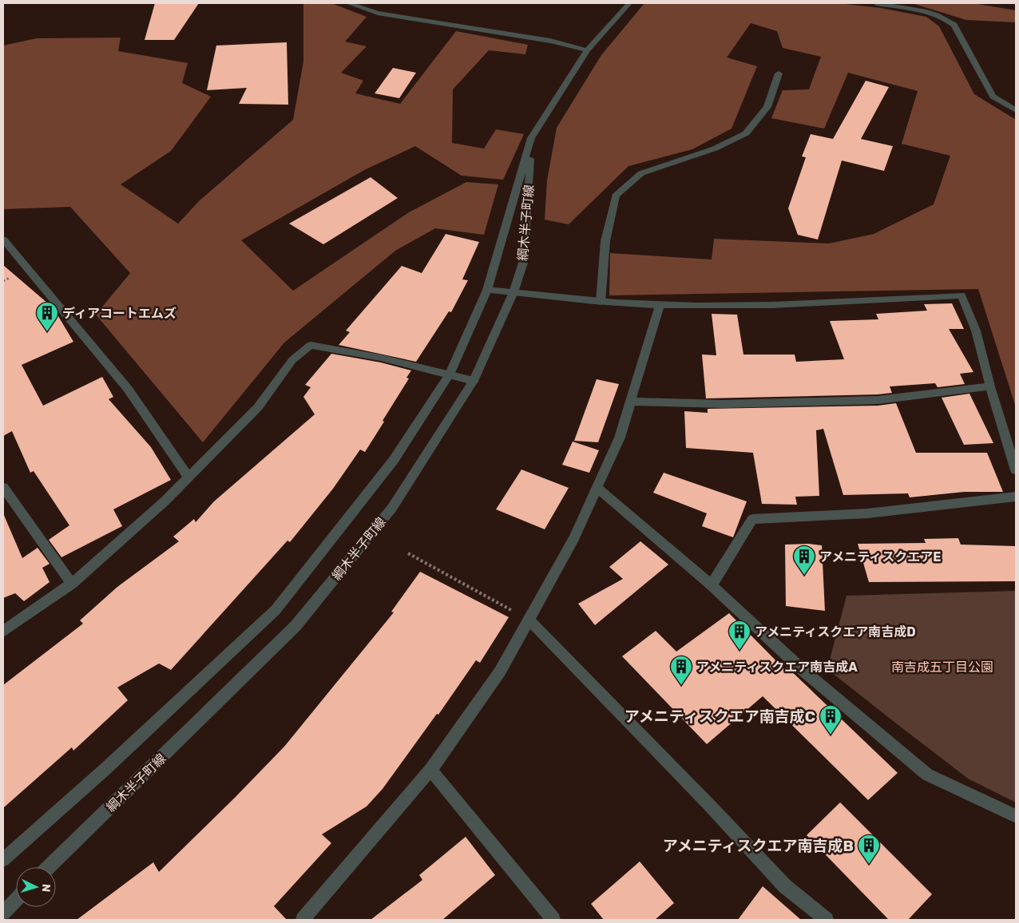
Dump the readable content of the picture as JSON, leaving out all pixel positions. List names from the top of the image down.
{
  "streets": {
    "street": ["綱木半子町線"]
  },
  "parks": ["南吉成五丁目公園"],
  "places": {
    "building": [
      "ディアコートエムズ",
      "アメニティスクエアE",
      "アメニティスクエア南吉成D",
      "アメニティスクエア南吉成A",
      "アメニティスクエア南吉成C",
      "アメニティスクエア南吉成B"
    ]
  },
  "north": "right"
}
